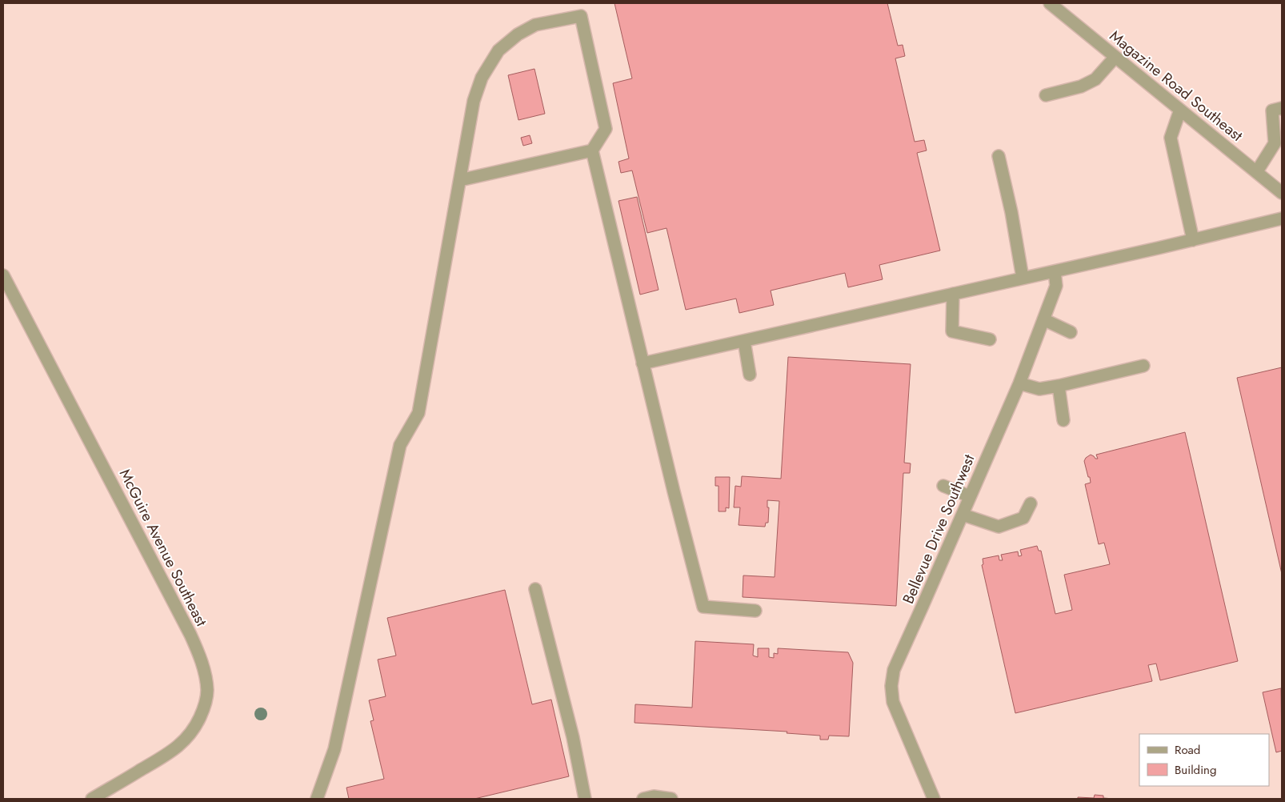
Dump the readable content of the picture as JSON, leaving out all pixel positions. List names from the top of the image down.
{
  "streets": {
    "street": ["Magazine Road Southeast", "Bellevue Drive Southwest", "McGuire Avenue Southeast"]
  },
  "legend": ["Road", "Building"]
}
